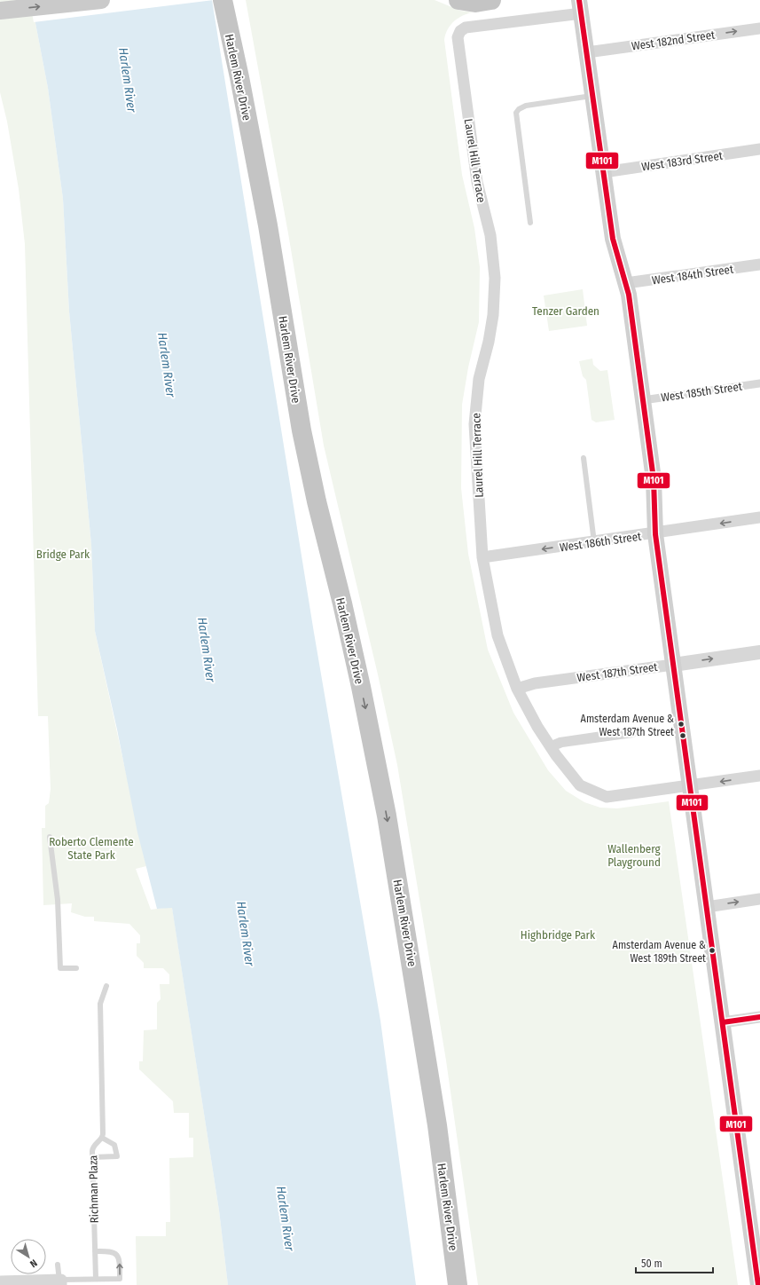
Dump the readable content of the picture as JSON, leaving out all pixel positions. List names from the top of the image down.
{
  "streets": {
    "highway": ["Harlem River Drive"],
    "street": [
      "West 182nd Street",
      "Laurel Hill Terrace",
      "West 183rd Street",
      "West 184th Street",
      "West 185th Street",
      "West 186th Street",
      "West 187th Street"
    ],
    "lane": ["Richman Plaza"]
  },
  "crossings": [
    ["Laurel Hill Terrace", "West 186th Street"],
    ["Laurel Hill Terrace", "West 187th Street"]
  ],
  "one_way": ["West 182nd Street", "West 186th Street", "West 187th Street"],
  "water": ["Harlem River"],
  "parks": [
    "Tenzer Garden",
    "Bridge Park",
    "Roberto Clemente State Park",
    "Wallenberg Playground",
    "Highbridge Park"
  ],
  "places": ["Amsterdam Avenue & West 187th Street", "Amsterdam Avenue & West 189th Street"],
  "lines": ["transit line M101"],
  "scale_bar": "50 m",
  "north": "bottom right"
}
